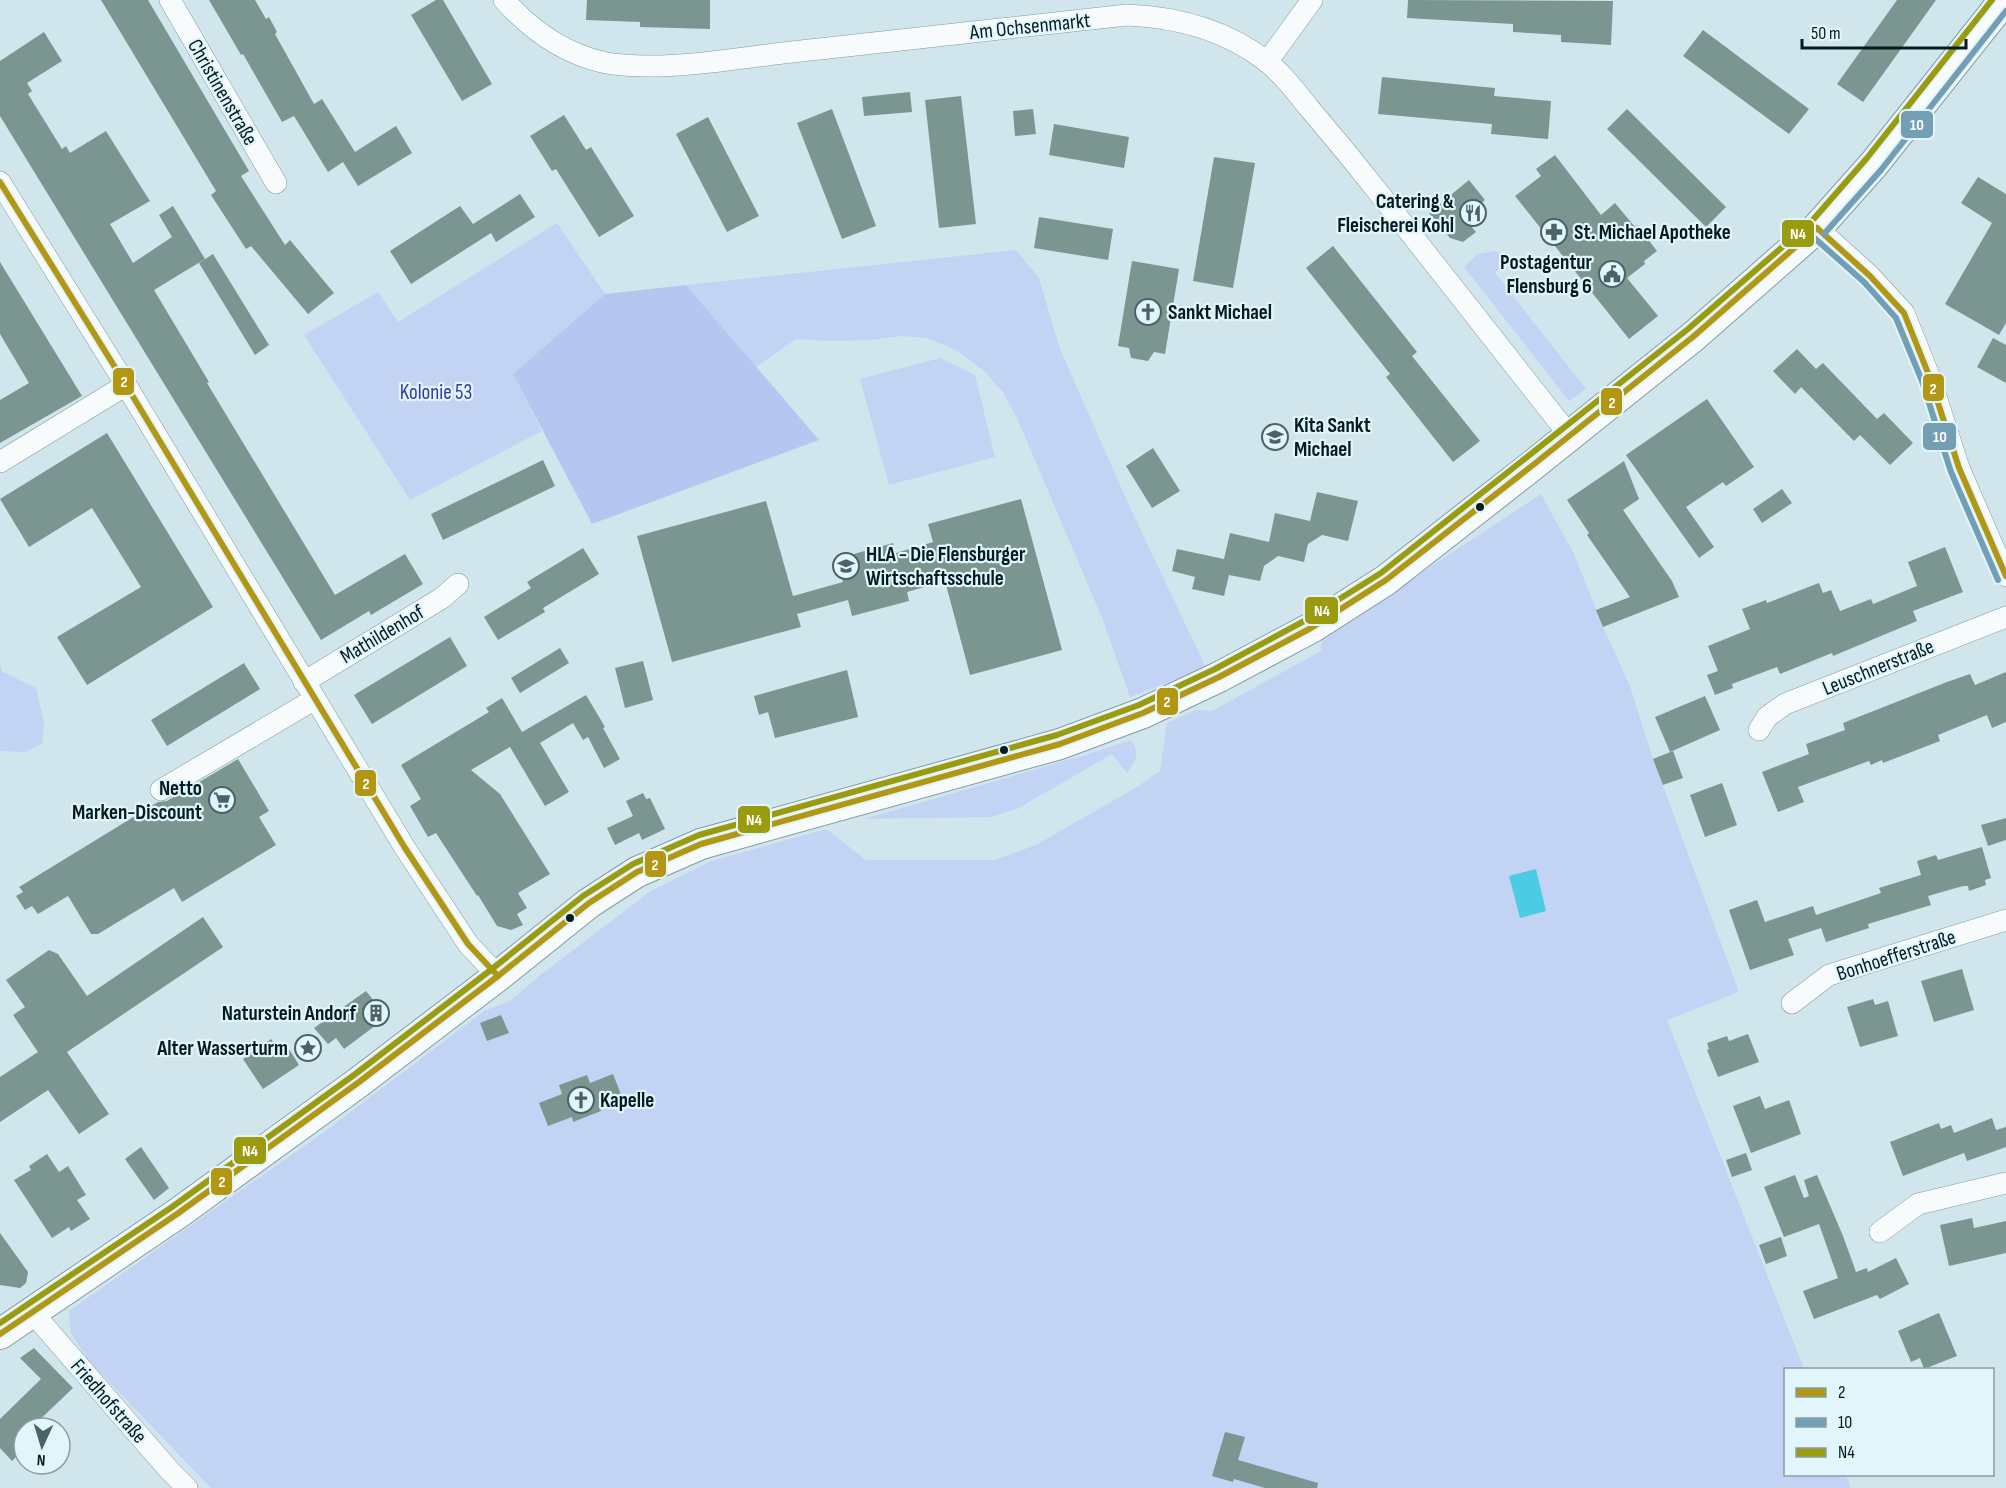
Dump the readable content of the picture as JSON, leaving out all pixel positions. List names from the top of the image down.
{
  "streets": {
    "street": [
      "Am Ochsenmarkt",
      "Christinenstraße",
      "Mathildenhof",
      "Leuschnerstraße",
      "Bonhoefferstraße",
      "Friedhofstraße"
    ]
  },
  "parks": ["Kolonie 53"],
  "places": {
    "restaurant": ["Catering & Fleischerei Kohl"],
    "pharmacy": ["St. Michael Apotheke"],
    "public building": ["Postagentur Flensburg 6"],
    "church": ["Sankt Michael", "Kapelle"],
    "school or university": ["Kita Sankt Michael", "HLA - Die Flensburger Wirtschaftsschule"],
    "supermarket": ["Netto Marken-Discount"],
    "building": ["Naturstein Andorf"],
    "place": ["Alter Wasserturm"]
  },
  "lines": ["transit line N4", "transit line 10", "transit line 2"],
  "legend": ["2", "10", "N4"],
  "scale_bar": "50 m",
  "north": "bottom"
}
